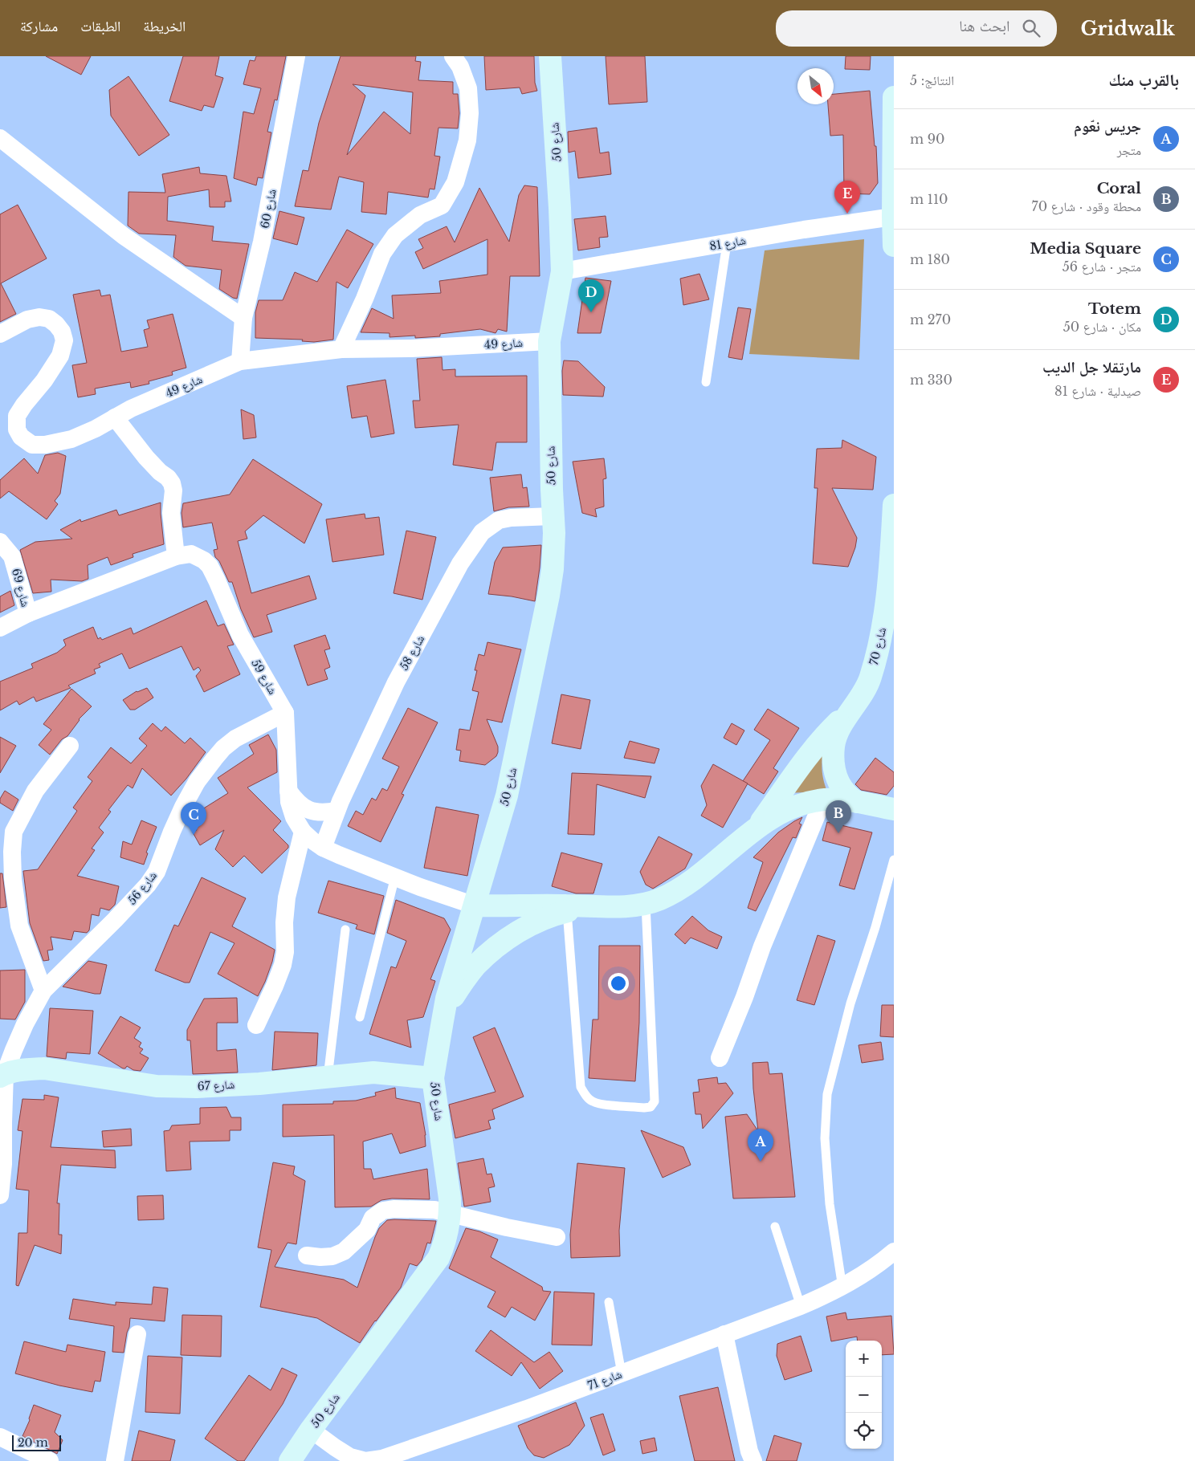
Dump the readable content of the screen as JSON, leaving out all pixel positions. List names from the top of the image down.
{
  "streets": {
    "street": [
      "شارع 50",
      "شارع 60",
      "شارع 81",
      "شارع 49",
      "شارع 69",
      "شارع 70",
      "شارع 58",
      "شارع 59",
      "شارع 56",
      "شارع 67",
      "شارع 71"
    ]
  },
  "crossings": [
    ["شارع 50", "شارع 81"],
    ["شارع 50", "شارع 49"],
    ["شارع 50", "شارع 58"],
    ["شارع 50", "شارع 59"],
    ["شارع 50", "شارع 67"],
    ["شارع 50", "شارع 71"],
    ["شارع 60", "شارع 49"],
    ["شارع 69", "شارع 59"],
    ["شارع 58", "شارع 59"],
    ["شارع 59", "شارع 56"],
    ["شارع 56", "شارع 67"]
  ],
  "scale_bar": "20 m",
  "north": "bottom right",
  "page": {
    "header": "Gridwalk",
    "search": "ابحث هنا",
    "nav": ["الخريطة", "الطبقات", "مشاركة"],
    "heading": ["بالقرب منك", "النتائج: 5"],
    "list": [
      {
        "mark": "A",
        "name": "جريس نعّوم",
        "note": "متجر",
        "value": "90 m"
      },
      {
        "mark": "B",
        "name": "Coral",
        "note": "محطة وقود · شارع 70",
        "value": "110 m"
      },
      {
        "mark": "C",
        "name": "Media Square",
        "note": "متجر · شارع 56",
        "value": "180 m"
      },
      {
        "mark": "D",
        "name": "Totem",
        "note": "مكان · شارع 50",
        "value": "270 m"
      },
      {
        "mark": "E",
        "name": "مارتقلا جل الديب",
        "note": "صيدلية · شارع 81",
        "value": "330 m"
      }
    ],
    "pins": [
      "E",
      "D",
      "B",
      "C",
      "A"
    ],
    "map_buttons": ["+", "−"],
    "scale": "20 m"
  }
}
